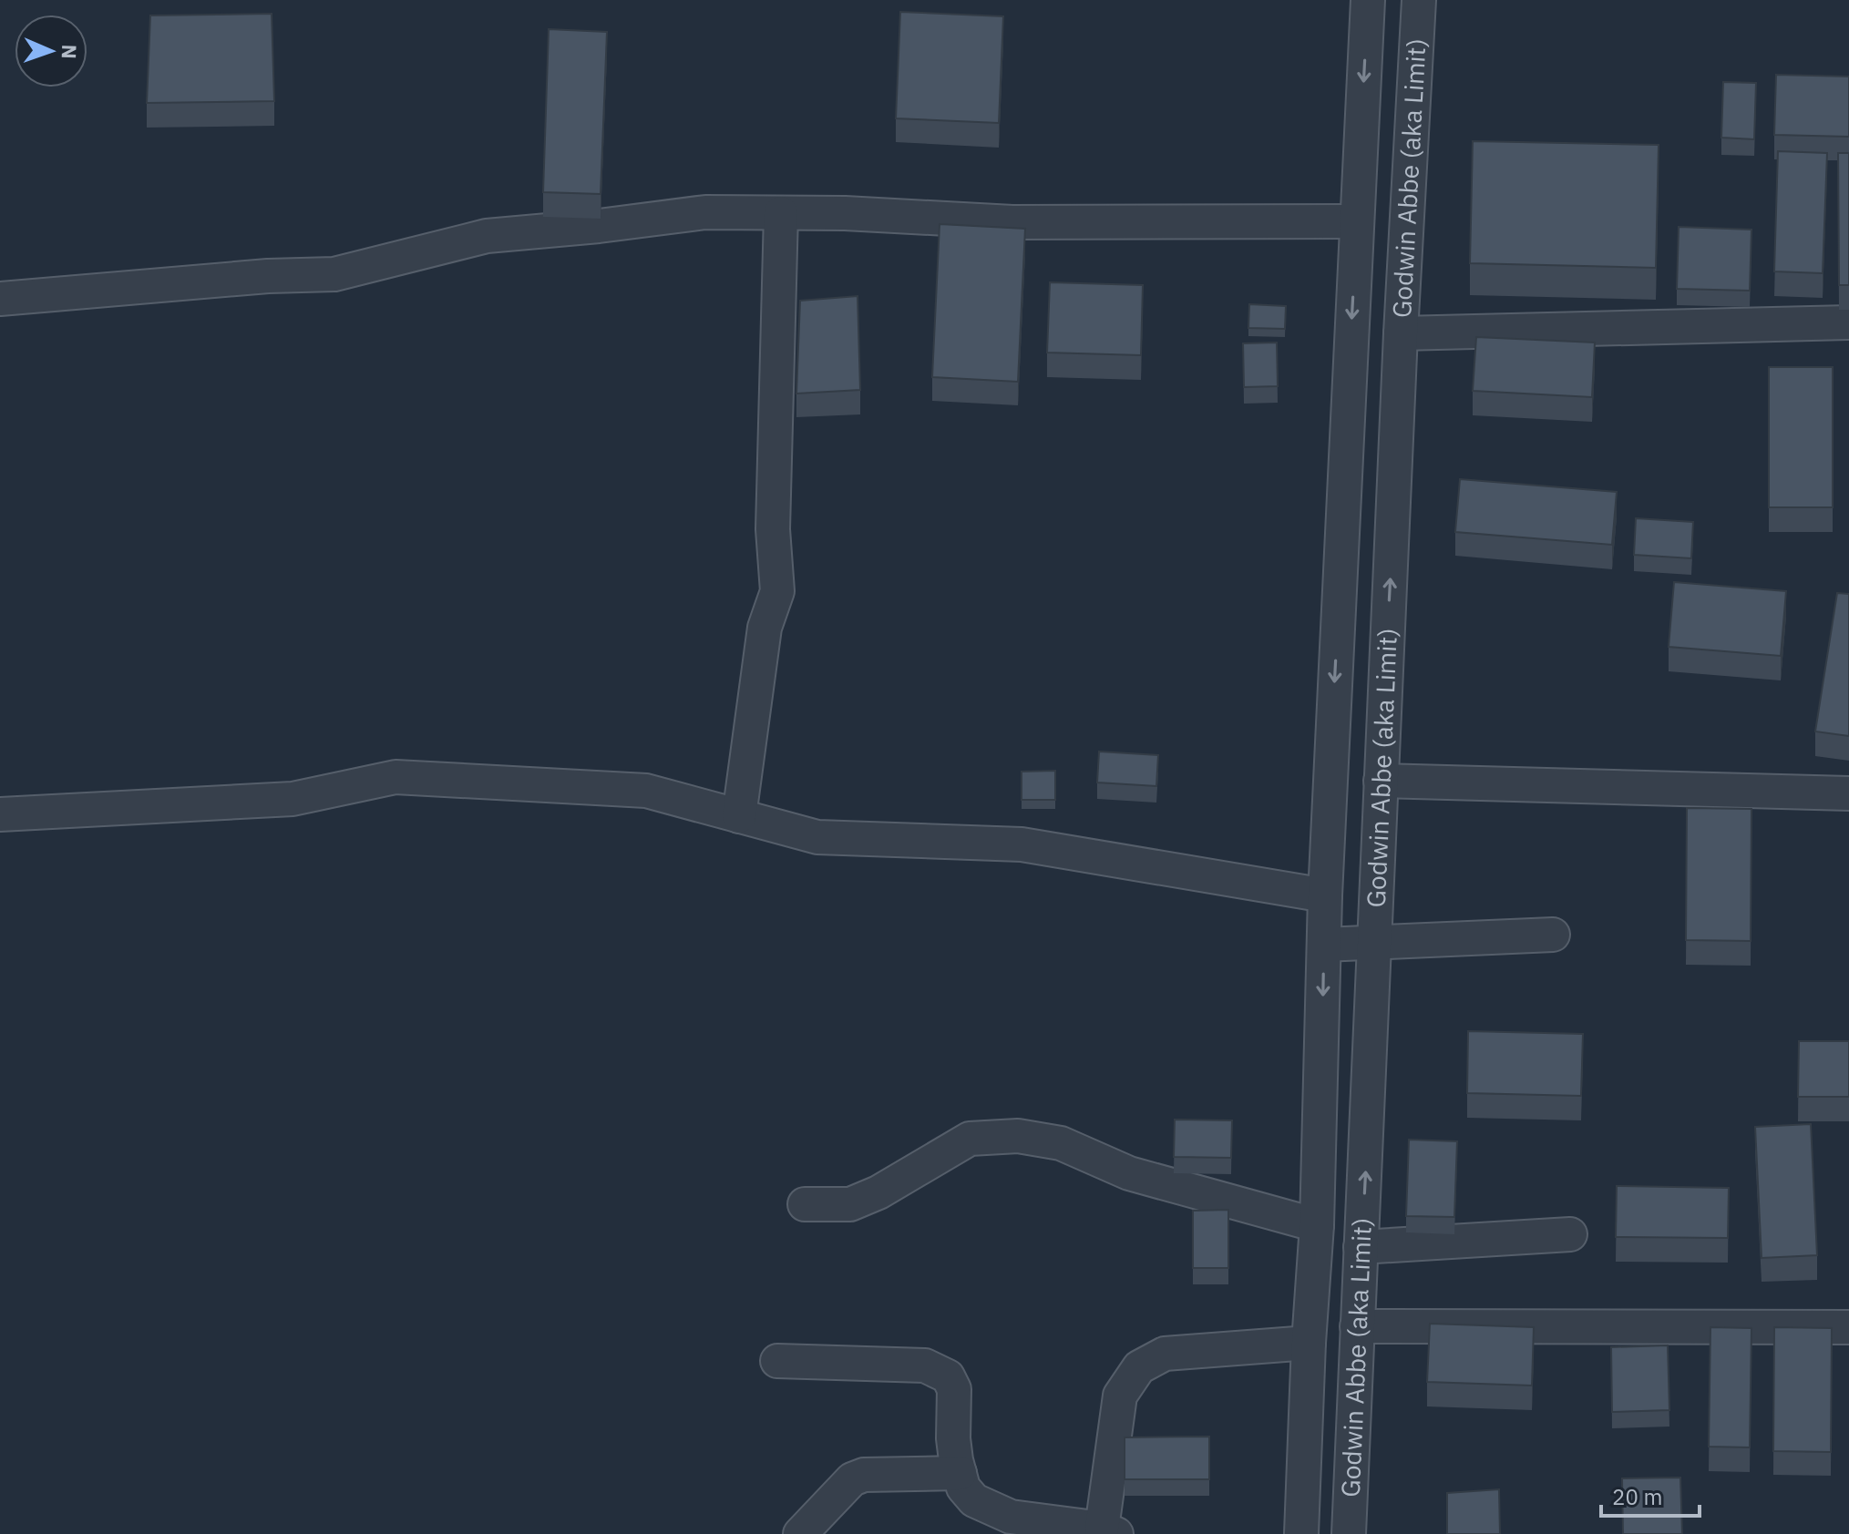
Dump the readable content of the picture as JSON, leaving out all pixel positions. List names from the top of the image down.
{
  "streets": {
    "street": ["Godwin Abbe (aka Limit)"]
  },
  "scale_bar": "20 m",
  "north": "right"
}
